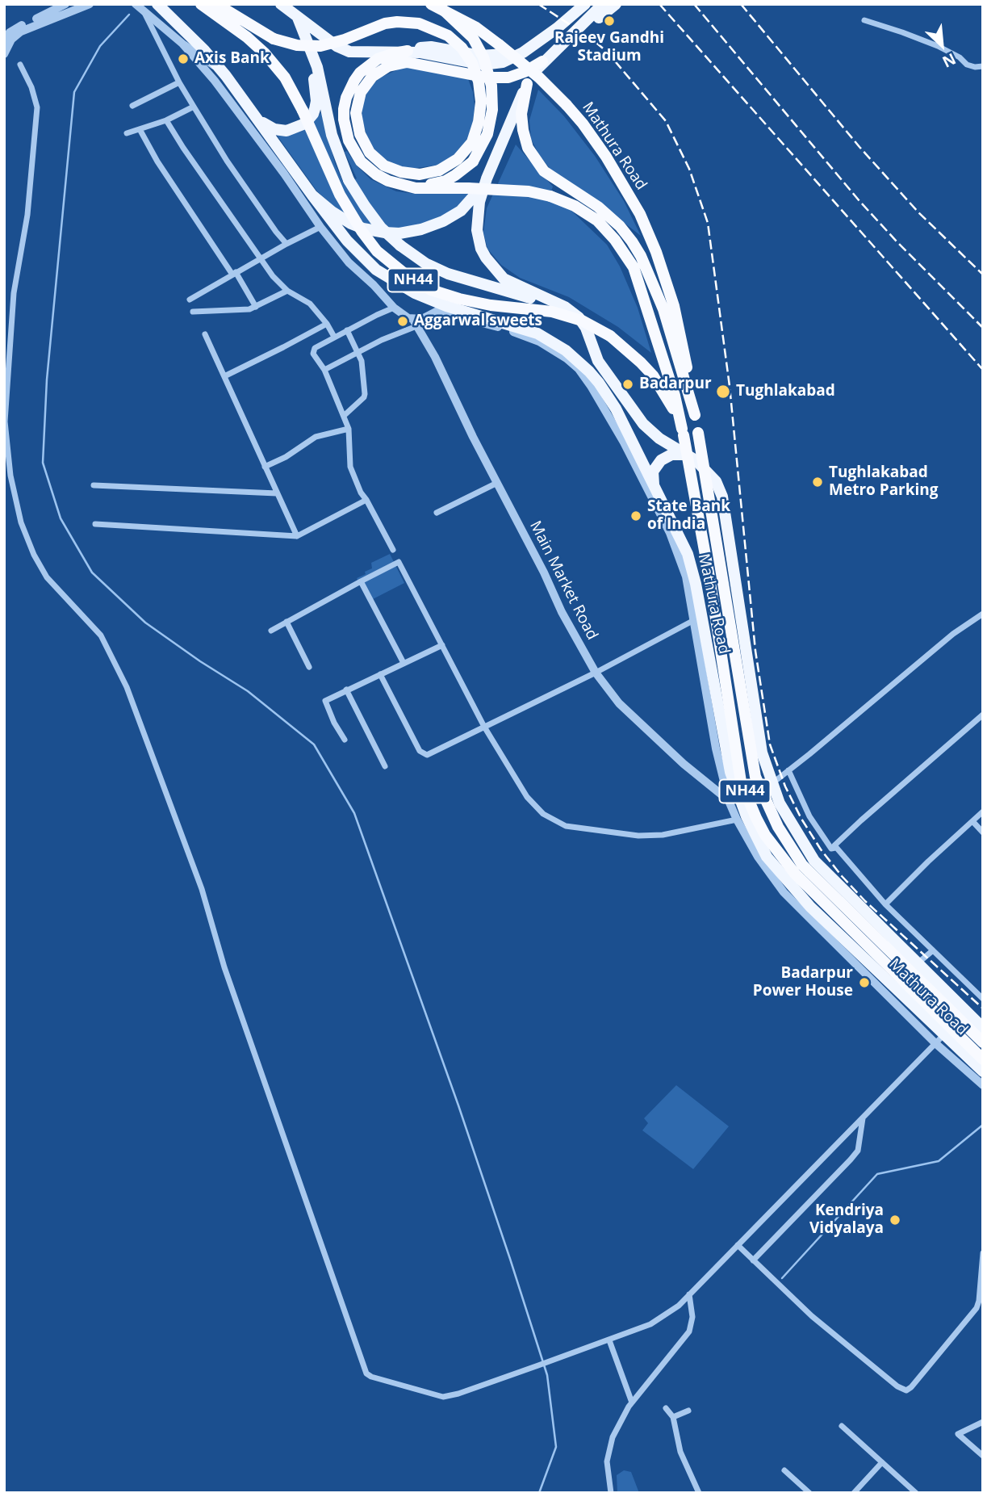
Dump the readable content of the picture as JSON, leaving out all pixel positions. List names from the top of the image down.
{
  "streets": {
    "highway": ["Mathura Road", "NH44"],
    "street": ["Main Market Road"]
  },
  "crossings": [
    ["Mathura Road", "Main Market Road"]
  ],
  "places": [
    "Rajeev Gandhi Stadium",
    "Axis Bank",
    "Aggarwal sweets",
    "Badarpur",
    "Tughlakabad",
    "Tughlakabad Metro Parking",
    "State Bank of India",
    "Badarpur Power House",
    "Kendriya Vidyalaya"
  ],
  "north": "bottom right"
}
